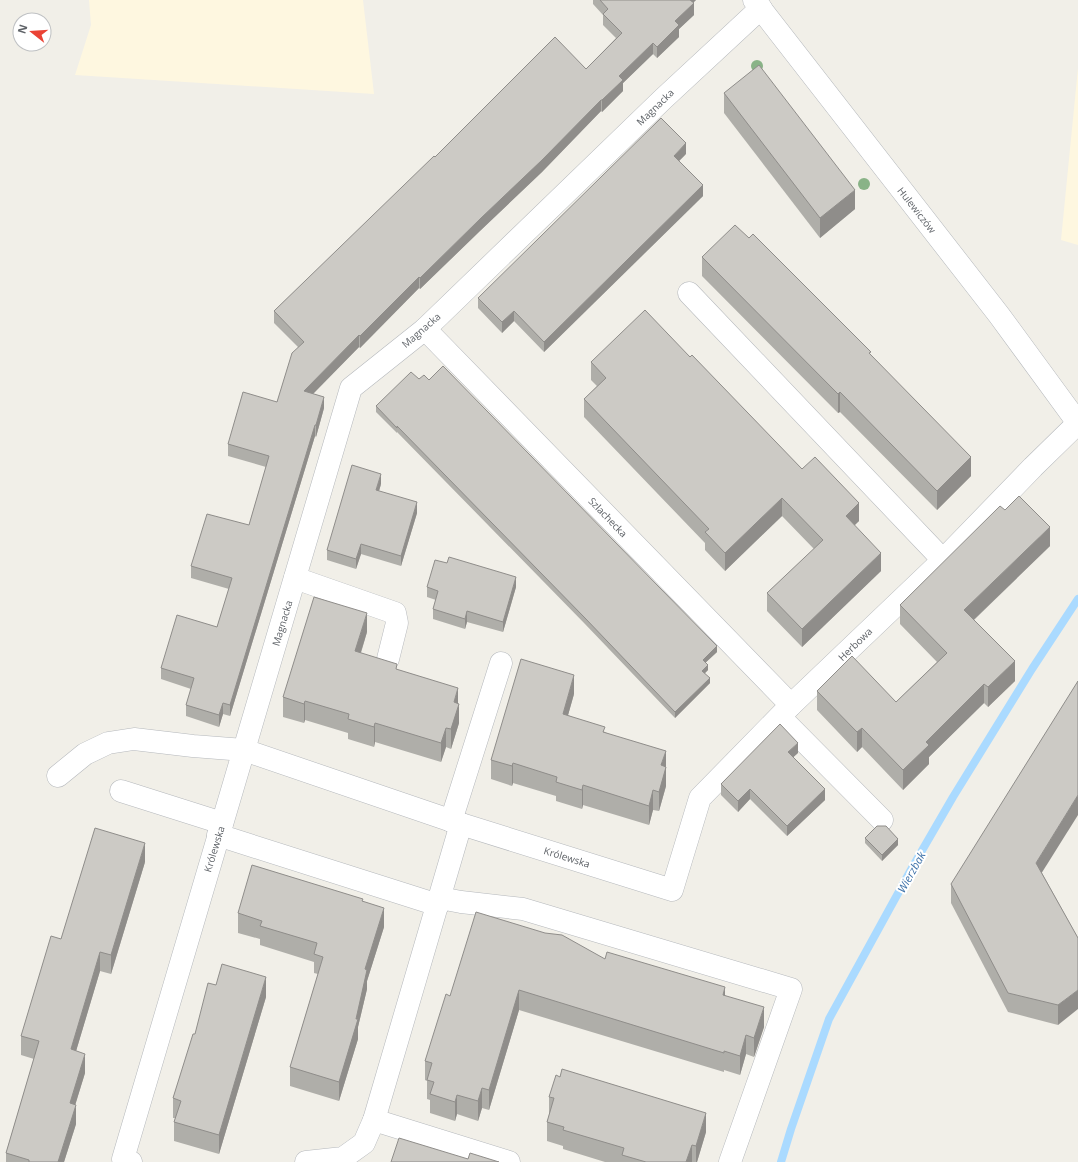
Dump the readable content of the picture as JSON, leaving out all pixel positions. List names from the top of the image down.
{
  "streets": {
    "street": [
      "Magnacka",
      "Hulewiczów",
      "Szlachecka",
      "Herbowa",
      "Królewska"
    ]
  },
  "crossings": [
    ["Magnacka", "Hulewiczów"],
    ["Magnacka", "Szlachecka"],
    ["Magnacka", "Królewska"],
    ["Hulewiczów", "Herbowa"],
    ["Szlachecka", "Herbowa"],
    ["Herbowa", "Królewska"]
  ],
  "water": ["Wierzbak"],
  "north": "left"
}
